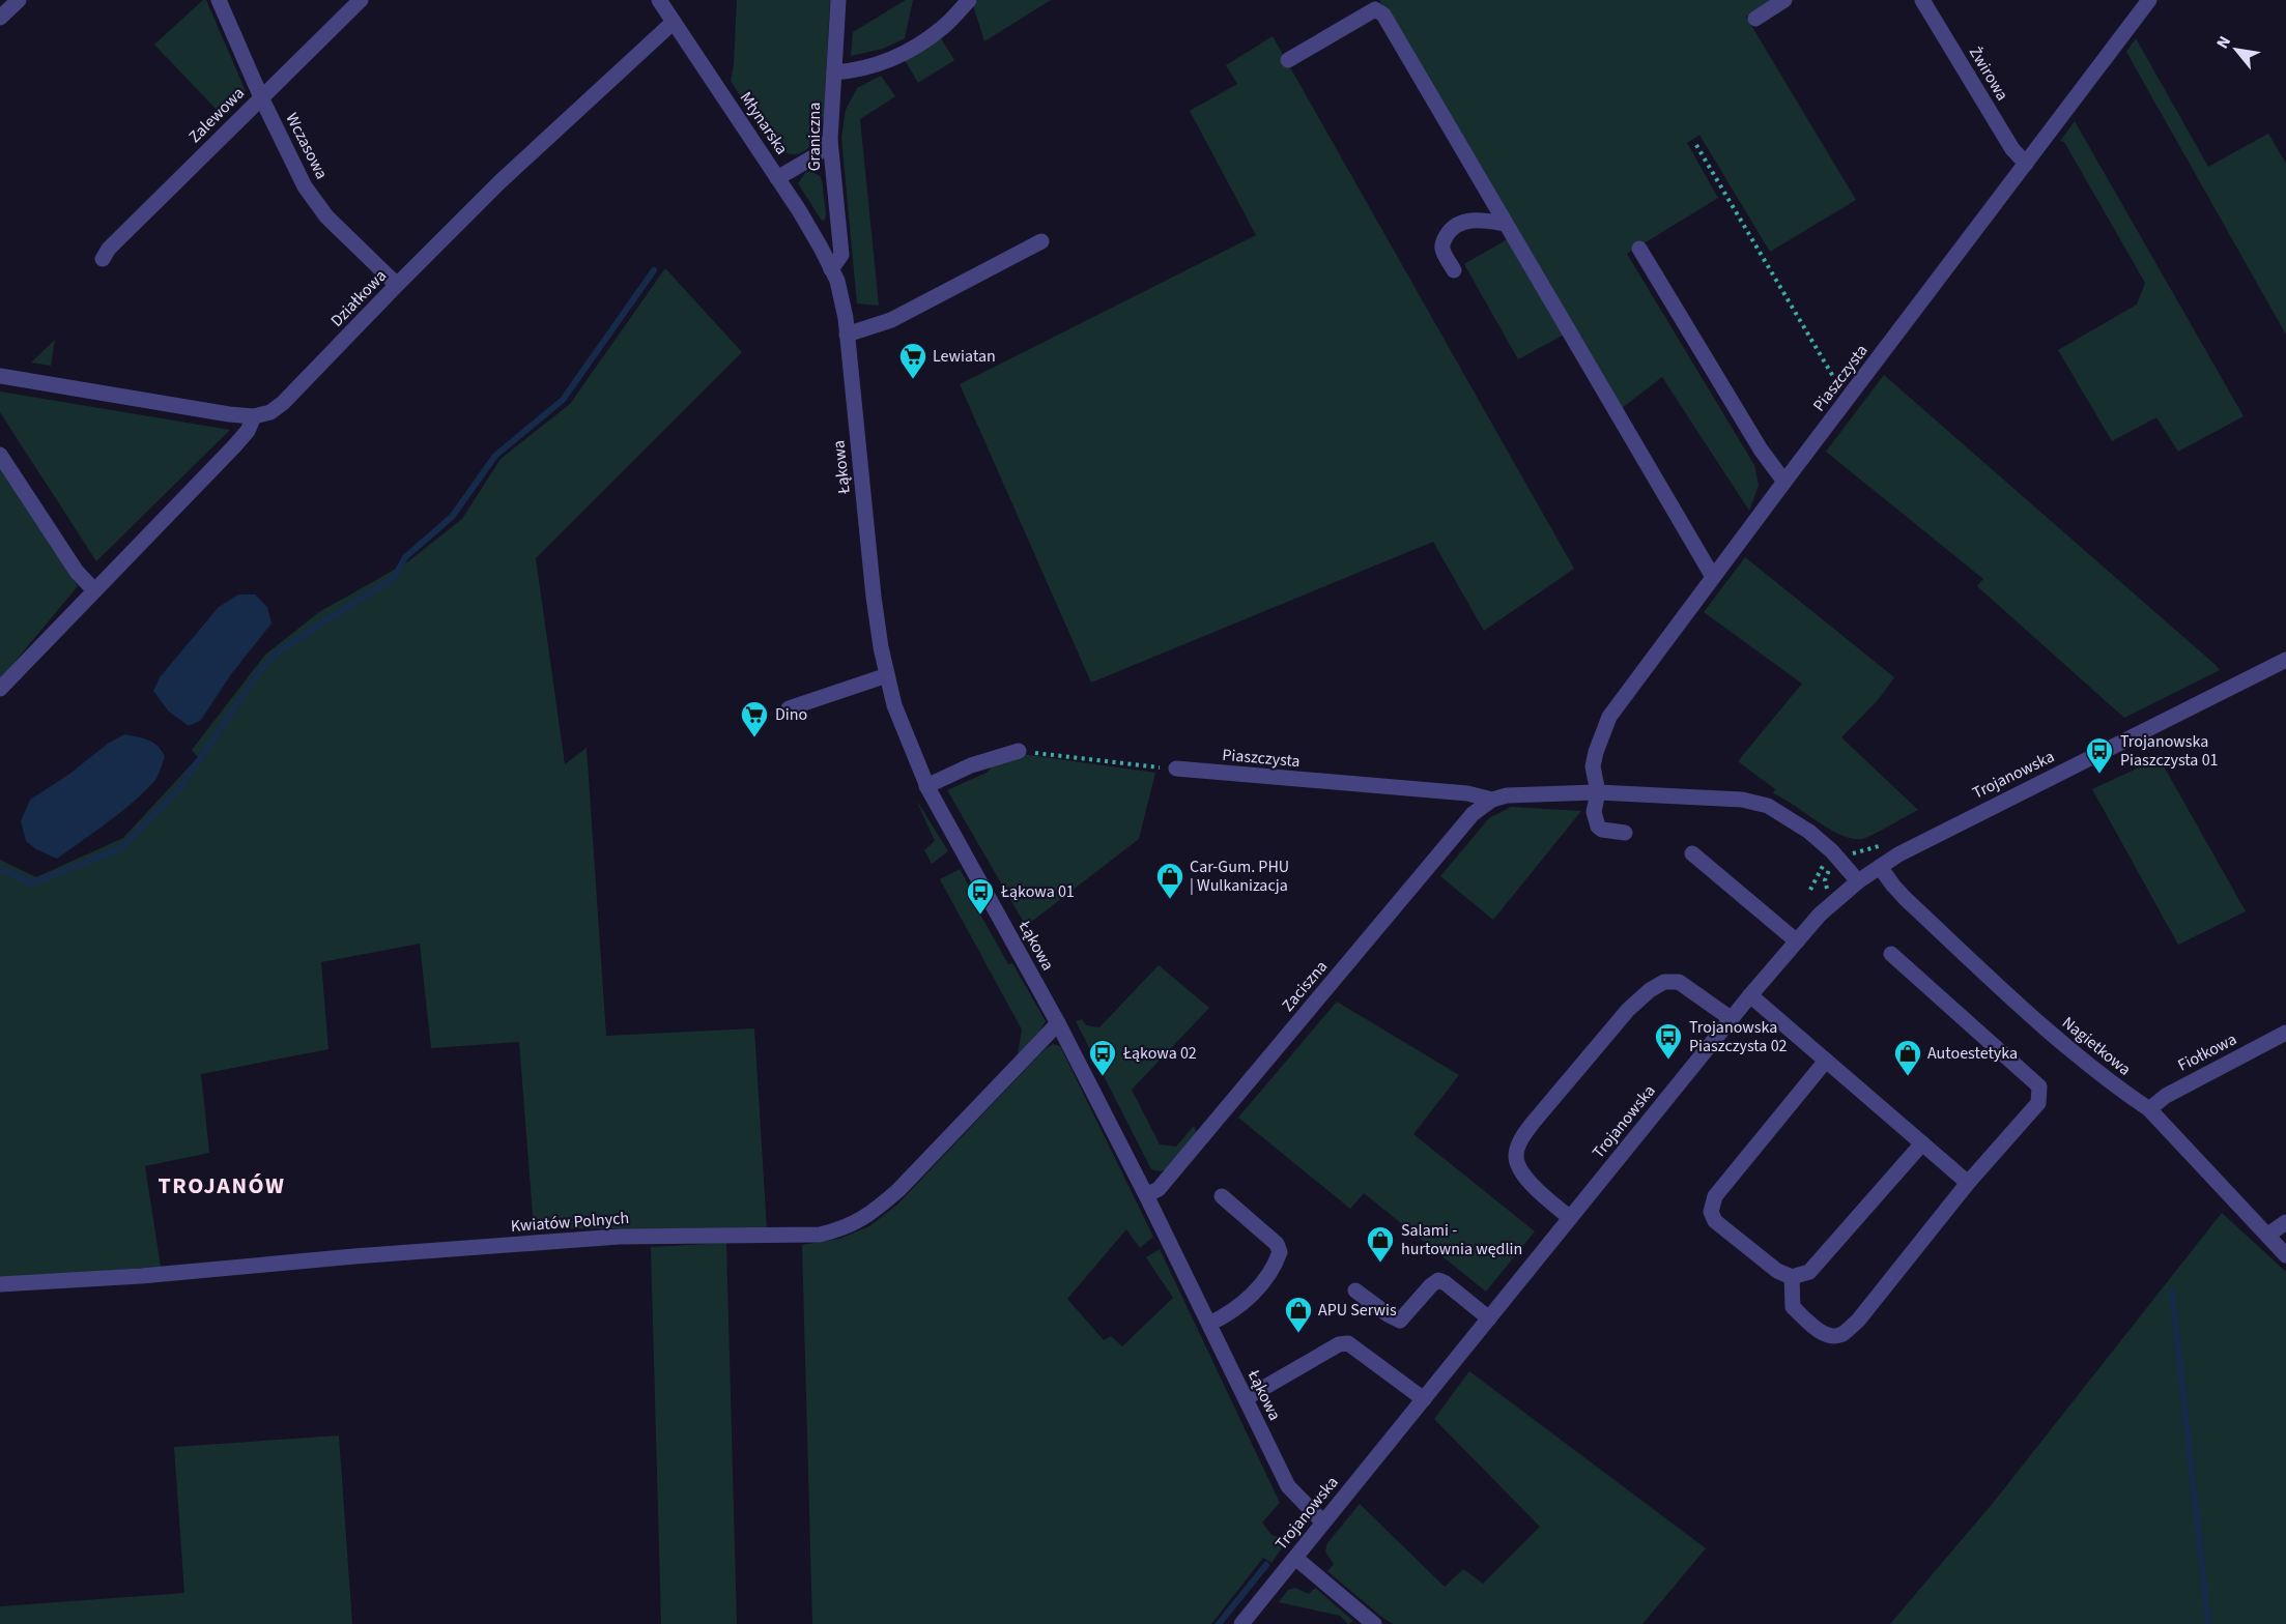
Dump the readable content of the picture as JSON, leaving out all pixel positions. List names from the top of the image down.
{
  "streets": {
    "street": [
      "Żwirowa",
      "Zalewowa",
      "Młynarska",
      "Graniczna",
      "Wczasowa",
      "Działkowa",
      "Piaszczysta",
      "Łąkowa",
      "Trojanowska",
      "Zaciszna",
      "Nagietkowa",
      "Fiołkowa",
      "Kwiatów Polnych"
    ]
  },
  "crossings": [
    ["Żwirowa", "Piaszczysta"],
    ["Zalewowa", "Wczasowa"],
    ["Młynarska", "Graniczna"],
    ["Młynarska", "Działkowa"],
    ["Młynarska", "Łąkowa"],
    ["Graniczna", "Łąkowa"],
    ["Wczasowa", "Działkowa"],
    ["Piaszczysta", "Trojanowska"],
    ["Piaszczysta", "Zaciszna"],
    ["Łąkowa", "Trojanowska"],
    ["Łąkowa", "Zaciszna"],
    ["Łąkowa", "Kwiatów Polnych"],
    ["Trojanowska", "Nagietkowa"],
    ["Nagietkowa", "Fiołkowa"]
  ],
  "districts": ["TROJANÓW"],
  "places": {
    "supermarket": ["Lewiatan", "Dino"],
    "bus stop": [
      "Trojanowska Piaszczysta 01",
      "Łąkowa 01",
      "Trojanowska Piaszczysta 02",
      "Łąkowa 02"
    ],
    "shop": [
      "Car-Gum. PHU | Wulkanizacja",
      "Autoestetyka",
      "Salami - hurtownia wędlin",
      "APU Serwis"
    ]
  },
  "north": "top left"
}
